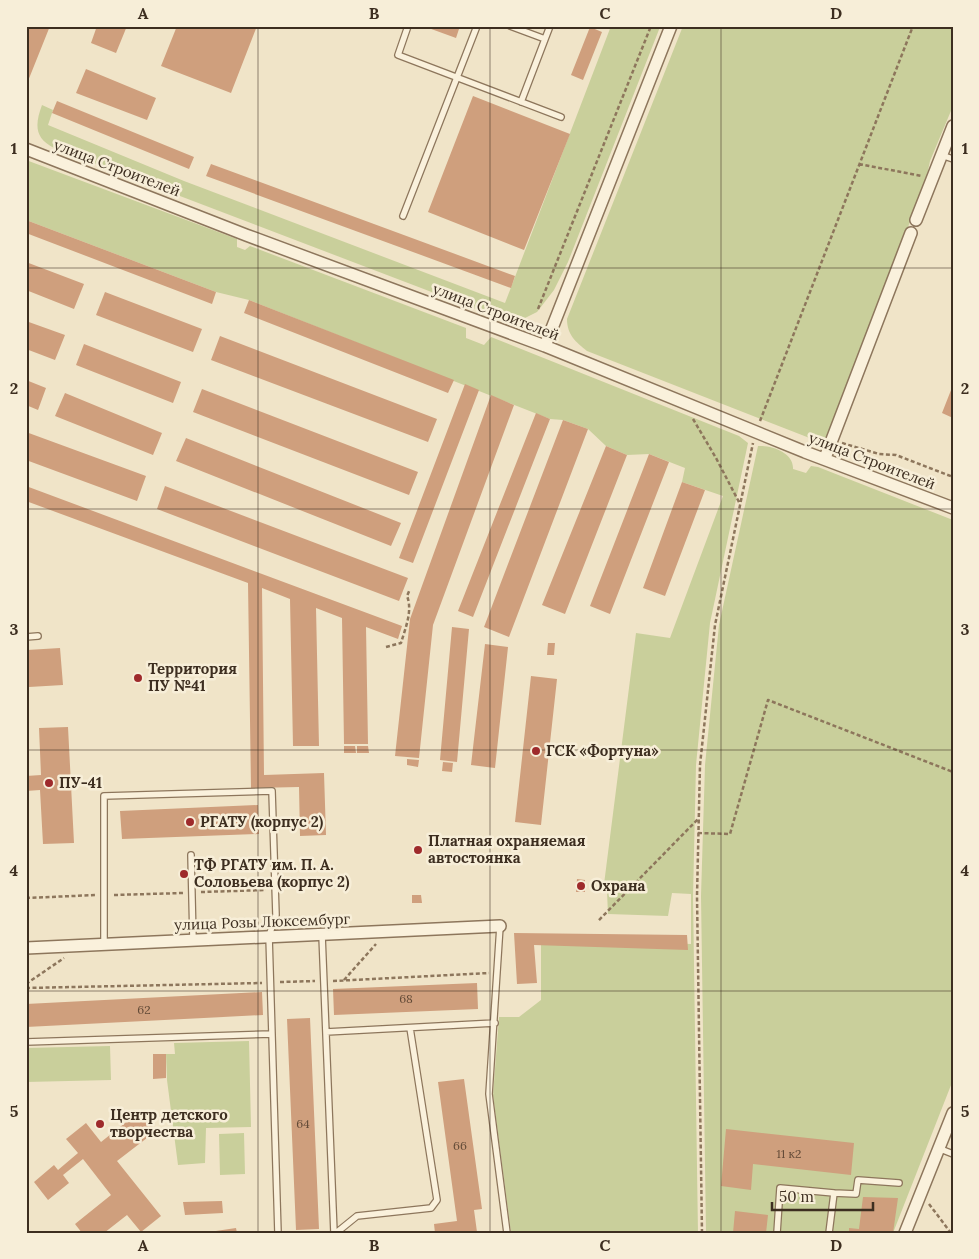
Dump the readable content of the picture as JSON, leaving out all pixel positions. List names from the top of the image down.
{
  "streets": {
    "street": ["улица Строителей", "улица Розы Люксембург"]
  },
  "places": [
    "Территория ПУ №41",
    "ГСК «Фортуна»",
    "ПУ-41",
    "РГАТУ (корпус 2)",
    "Платная охраняемая автостоянка",
    "ТФ РГАТУ им. П. А. Соловьева (корпус 2)",
    "Охрана",
    "Центр детского творчества"
  ],
  "house_numbers": [
    "68",
    "62",
    "64",
    "66",
    "11 к2"
  ],
  "scale_bar": "50 m",
  "grid": {
    "columns": [
      "A",
      "B",
      "C",
      "D"
    ],
    "rows": [
      "1",
      "2",
      "3",
      "4",
      "5"
    ]
  }
}
